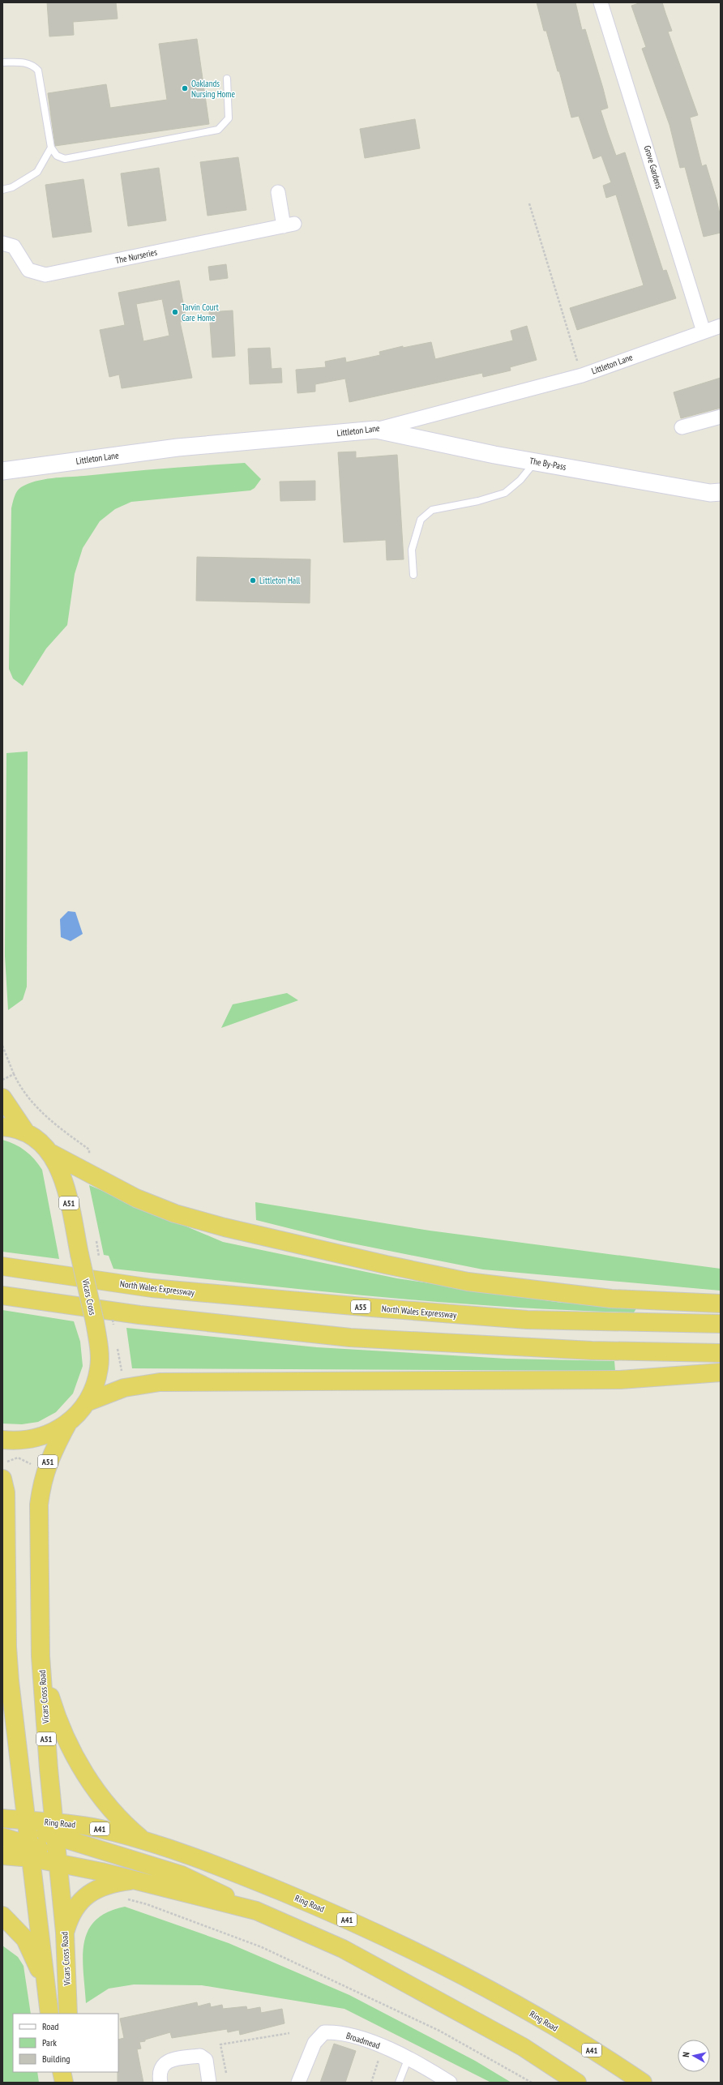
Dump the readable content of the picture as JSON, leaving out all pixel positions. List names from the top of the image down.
{
  "streets": {
    "highway": [
      "A51",
      "North Wales Expressway",
      "Vicars Cross",
      "A55",
      "Vicars Cross Road",
      "Ring Road",
      "A41"
    ],
    "street": [
      "Grove Gardens",
      "The Nurseries",
      "Littleton Lane",
      "The By-Pass",
      "Broadmead"
    ]
  },
  "crossings": [
    ["Grove Gardens", "Littleton Lane"],
    ["Littleton Lane", "The By-Pass"],
    ["A51", "Vicars Cross"],
    ["Vicars Cross", "Vicars Cross Road"],
    ["Vicars Cross Road", "Ring Road"]
  ],
  "places": ["Oaklands Nursing Home", "Tarvin Court Care Home", "Littleton Hall"],
  "legend": ["Road", "Park", "Building"],
  "north": "left"
}
